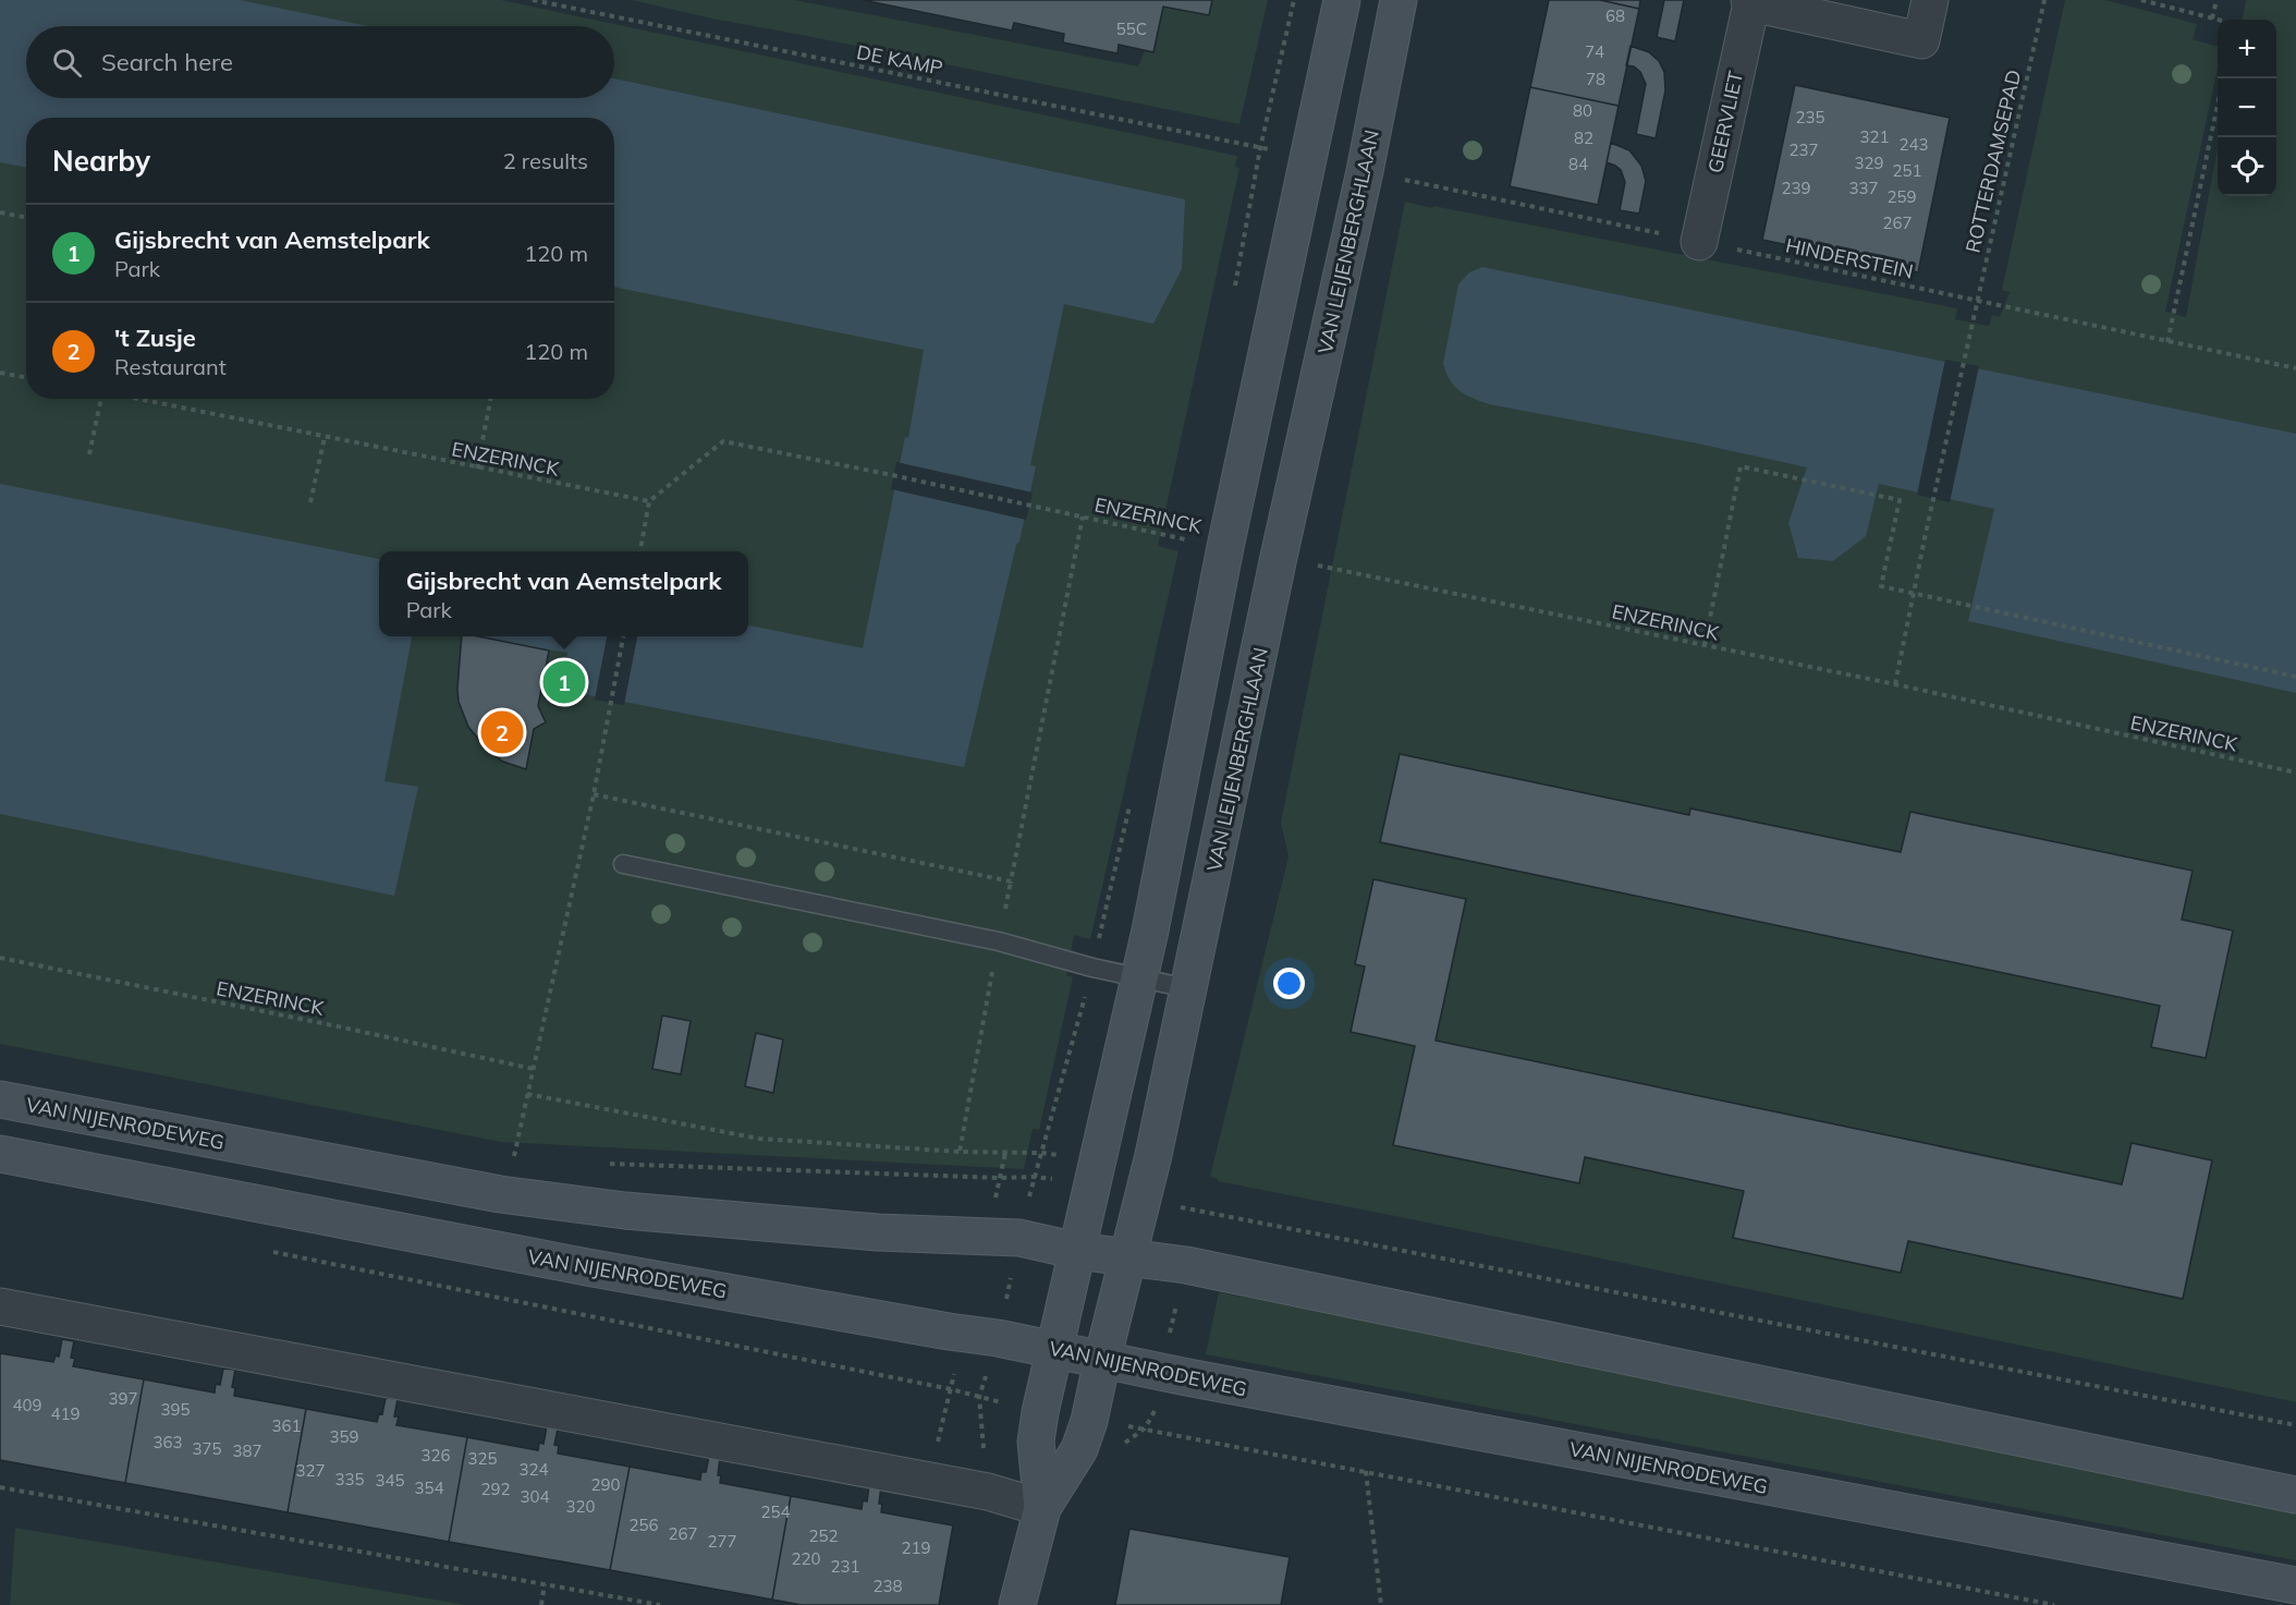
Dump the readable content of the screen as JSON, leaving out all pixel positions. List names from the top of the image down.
{
  "streets": {
    "main road": ["VAN LEIJENBERGHLAAN", "VAN NIJENRODEWEG"],
    "street": ["GEERVLIET"],
    "path": [
      "DE KAMP",
      "ROTTERDAMSEPAD",
      "HINDERSTEIN",
      "ENZERINCK"
    ]
  },
  "crossings": [
    ["GEERVLIET", "HINDERSTEIN"],
    ["ROTTERDAMSEPAD", "HINDERSTEIN"],
    ["ROTTERDAMSEPAD", "ENZERINCK"],
    ["VAN LEIJENBERGHLAAN", "ENZERINCK"],
    ["VAN LEIJENBERGHLAAN", "VAN NIJENRODEWEG"]
  ],
  "house_numbers": [
    "68",
    "55C",
    "74",
    "78",
    "80",
    "235",
    "321",
    "82",
    "243",
    "237",
    "329",
    "84",
    "251",
    "239",
    "337",
    "259",
    "267",
    "397",
    "409",
    "395",
    "419",
    "361",
    "359",
    "363",
    "375",
    "387",
    "326",
    "325",
    "324",
    "327",
    "335",
    "345",
    "290",
    "354",
    "292",
    "304",
    "320",
    "254",
    "256",
    "267",
    "252",
    "277",
    "219",
    "220",
    "231",
    "238"
  ],
  "page": {
    "map_buttons": ["+", "−"],
    "search": "Search here",
    "heading": ["Nearby", "2 results"],
    "list": [
      {
        "mark": "1",
        "name": "Gijsbrecht van Aemstelpark",
        "note": "Park",
        "value": "120 m"
      },
      {
        "mark": "2",
        "name": "'t Zusje",
        "note": "Restaurant",
        "value": "120 m"
      }
    ],
    "popup": ["Gijsbrecht van Aemstelpark", "Park"],
    "pins": ["1", "2"]
  }
}
